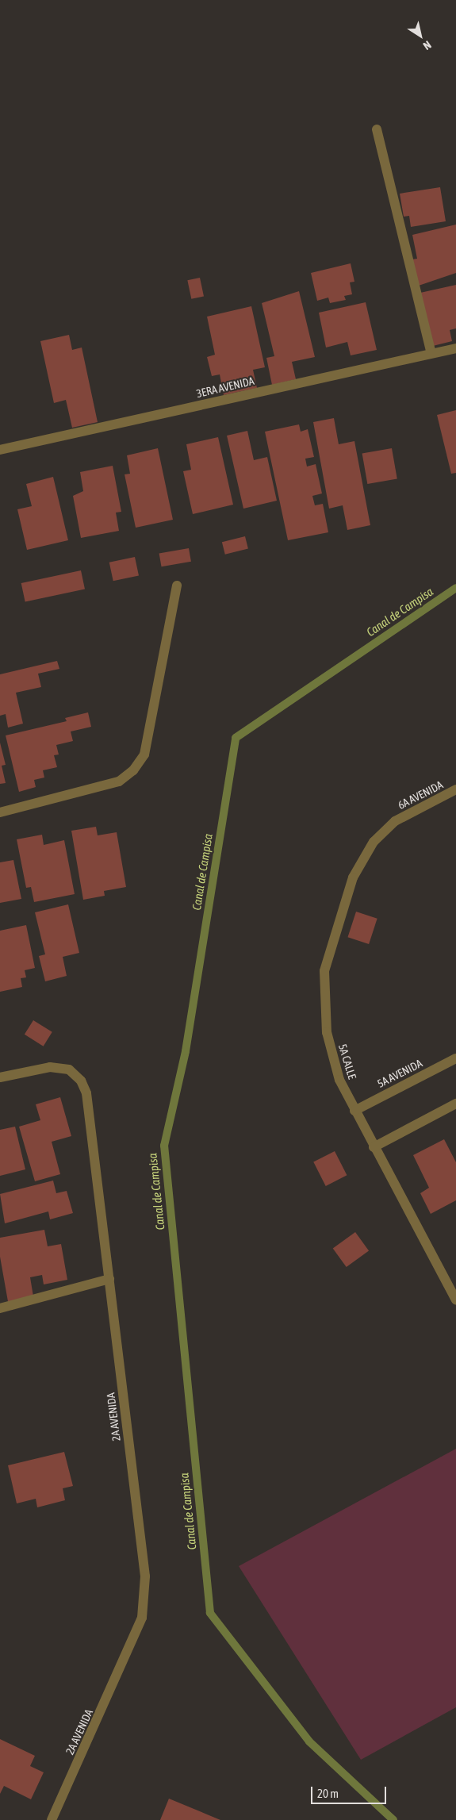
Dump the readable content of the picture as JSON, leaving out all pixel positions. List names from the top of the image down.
{
  "streets": {
    "street": [
      "3ERA AVENIDA",
      "6A AVENIDA",
      "5A CALLE",
      "5A AVENIDA",
      "2A AVENIDA"
    ]
  },
  "crossings": [
    ["6A AVENIDA", "5A CALLE"],
    ["5A CALLE", "5A AVENIDA"]
  ],
  "water": ["Canal de Campisa"],
  "scale_bar": "20 m",
  "north": "bottom right"
}
